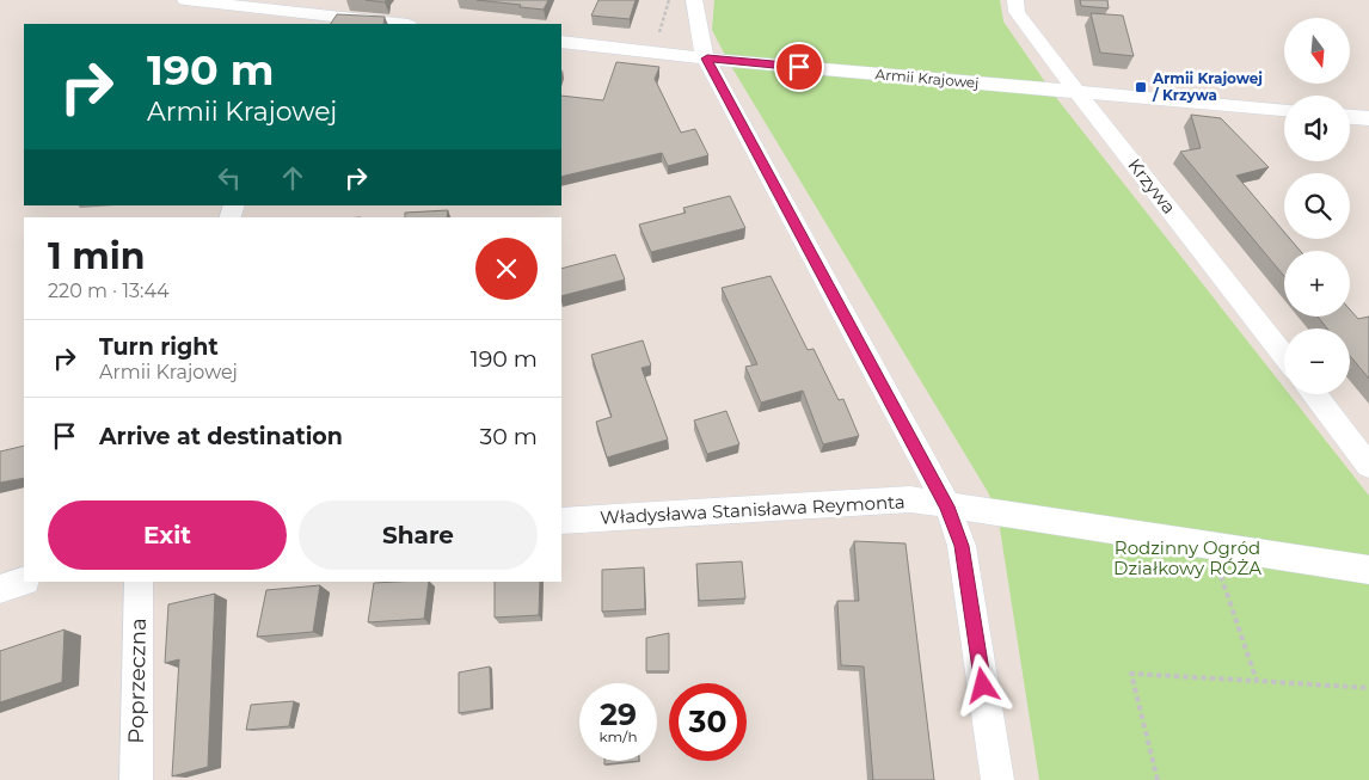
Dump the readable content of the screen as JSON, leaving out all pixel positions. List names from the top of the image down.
{
  "streets": {
    "street": [
      "Armii Krajowej",
      "Krzywa",
      "Władysława Stanisława Reymonta",
      "Poprzeczna"
    ]
  },
  "crossings": [
    ["Armii Krajowej", "Krzywa"]
  ],
  "parks": ["Rodzinny Ogród Działkowy RÓŻA"],
  "places": {
    "transit": ["Armii Krajowej / Krzywa"]
  },
  "north": "bottom",
  "page": {
    "map_buttons": ["+", "−"],
    "turn": ["190 m", "Armii Krajowej"],
    "heading": ["1 min", "220 m · 13:44"],
    "list": [
      {
        "name": "Turn right",
        "note": "Armii Krajowej",
        "value": "190 m"
      },
      {
        "name": "Arrive at destination",
        "value": "30 m"
      }
    ],
    "buttons": ["Exit", "Share"],
    "speed": "29 km/h",
    "limit": "30"
  }
}
